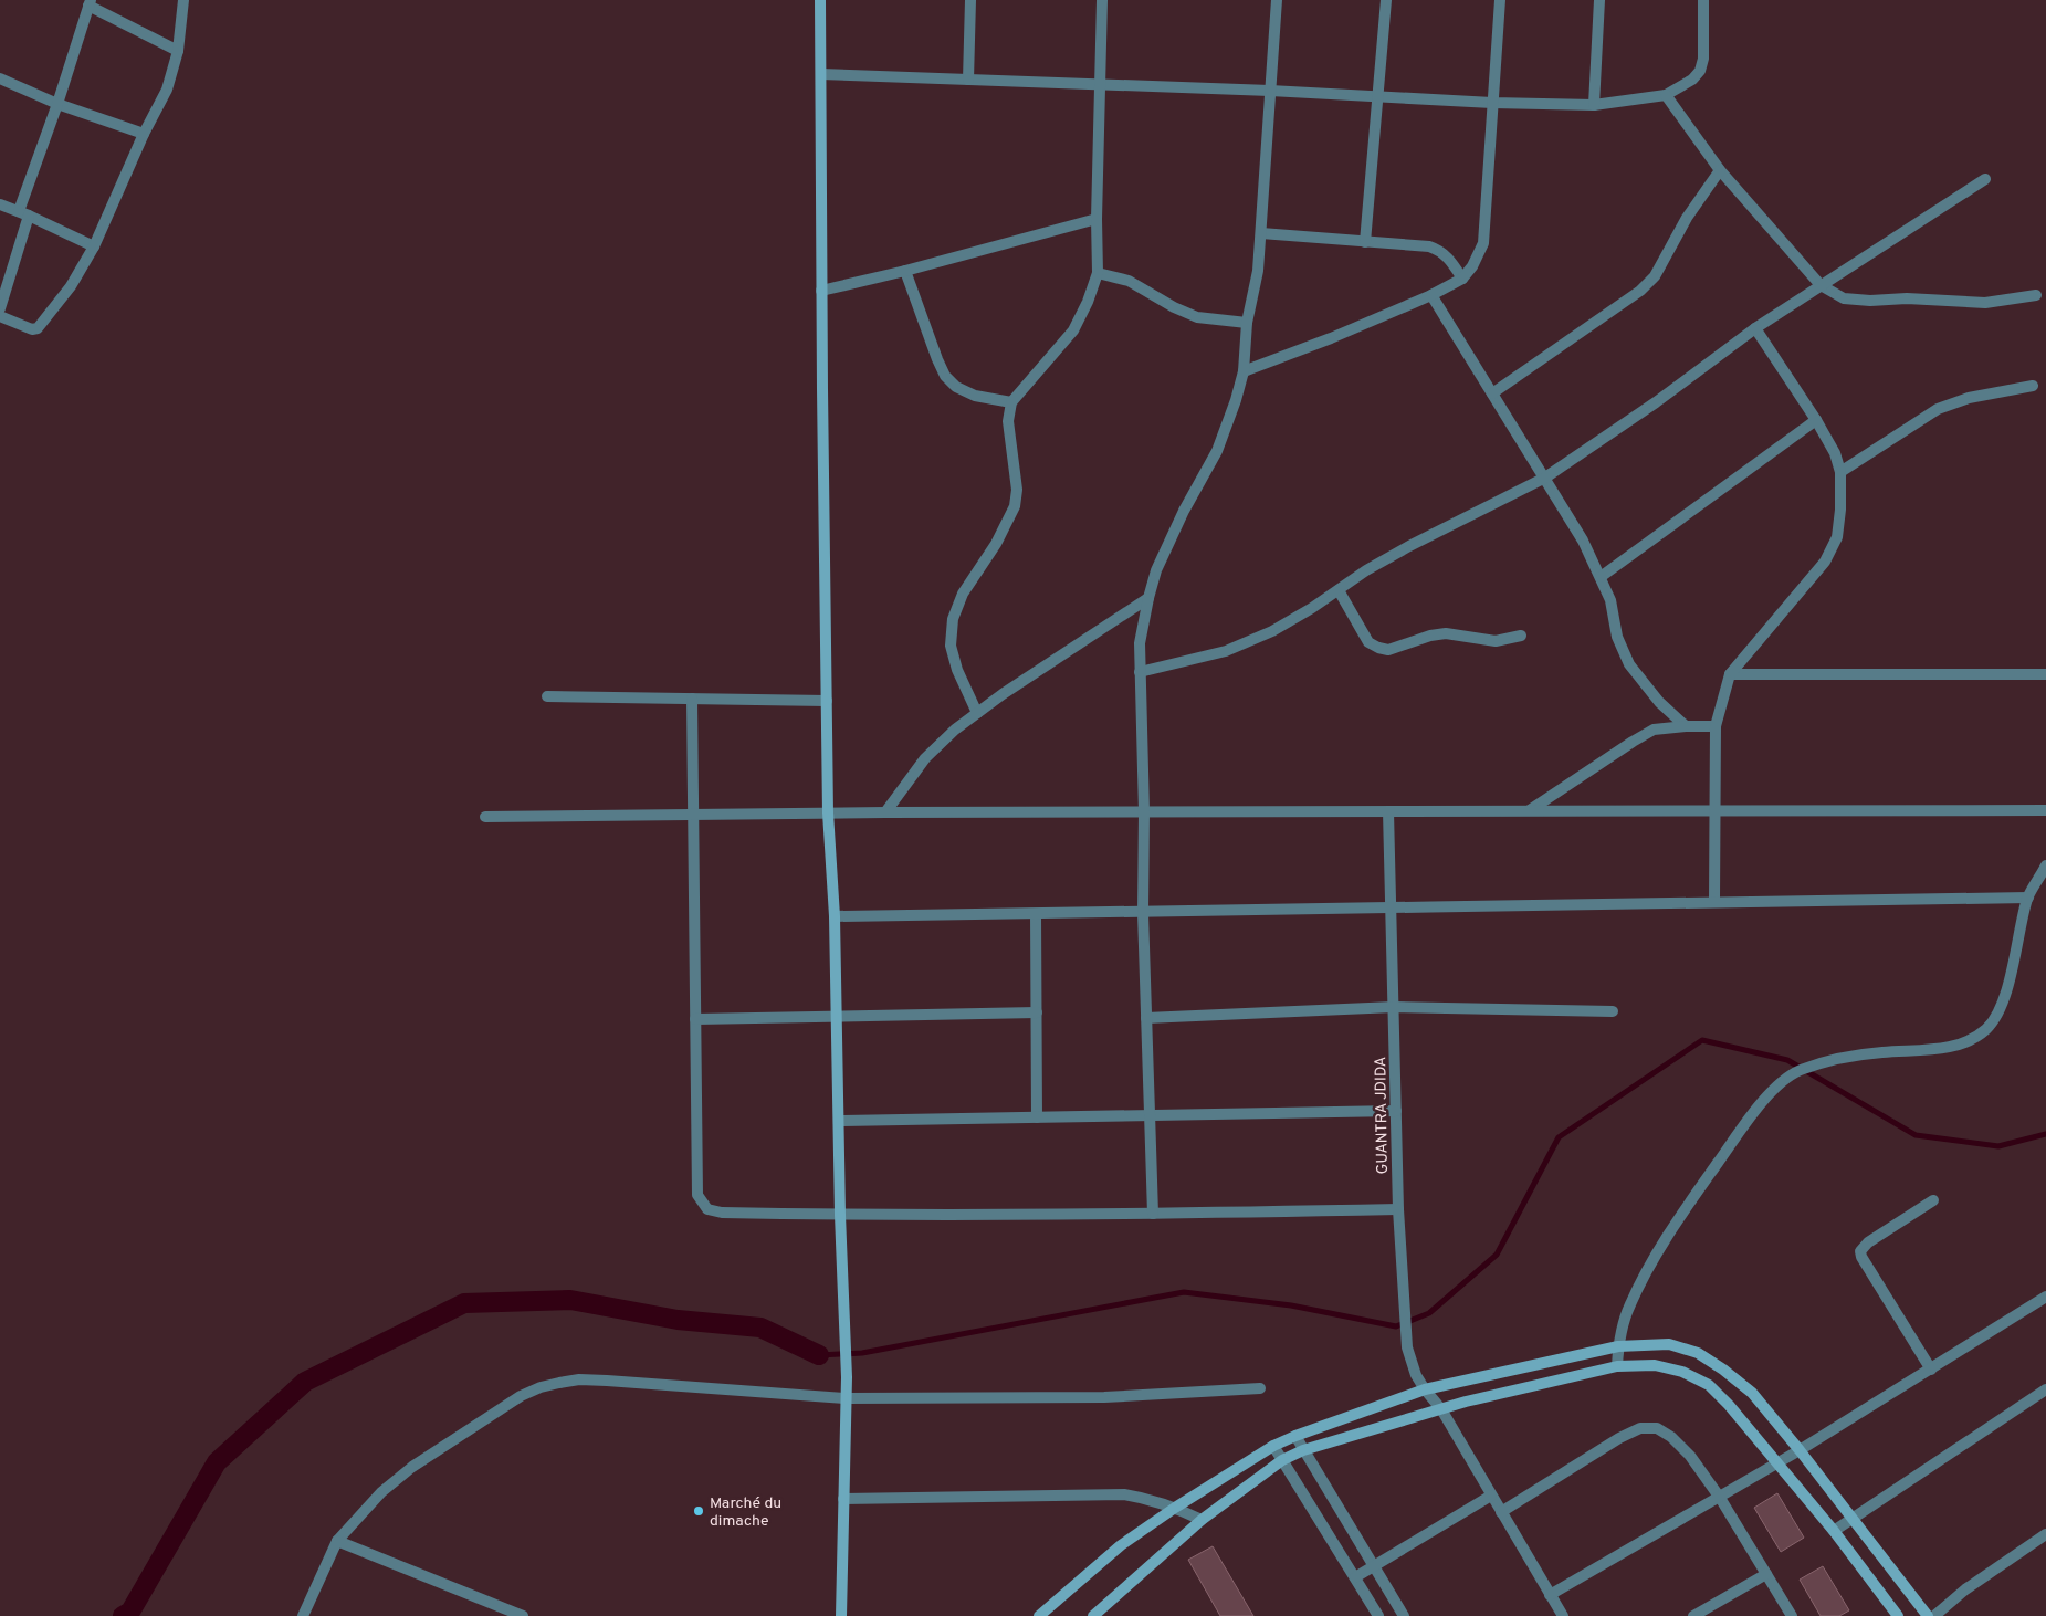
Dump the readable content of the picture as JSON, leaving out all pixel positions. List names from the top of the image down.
{
  "streets": {
    "street": ["GUANTRA JDIDA"]
  },
  "places": ["Marché du dimache"]
}
